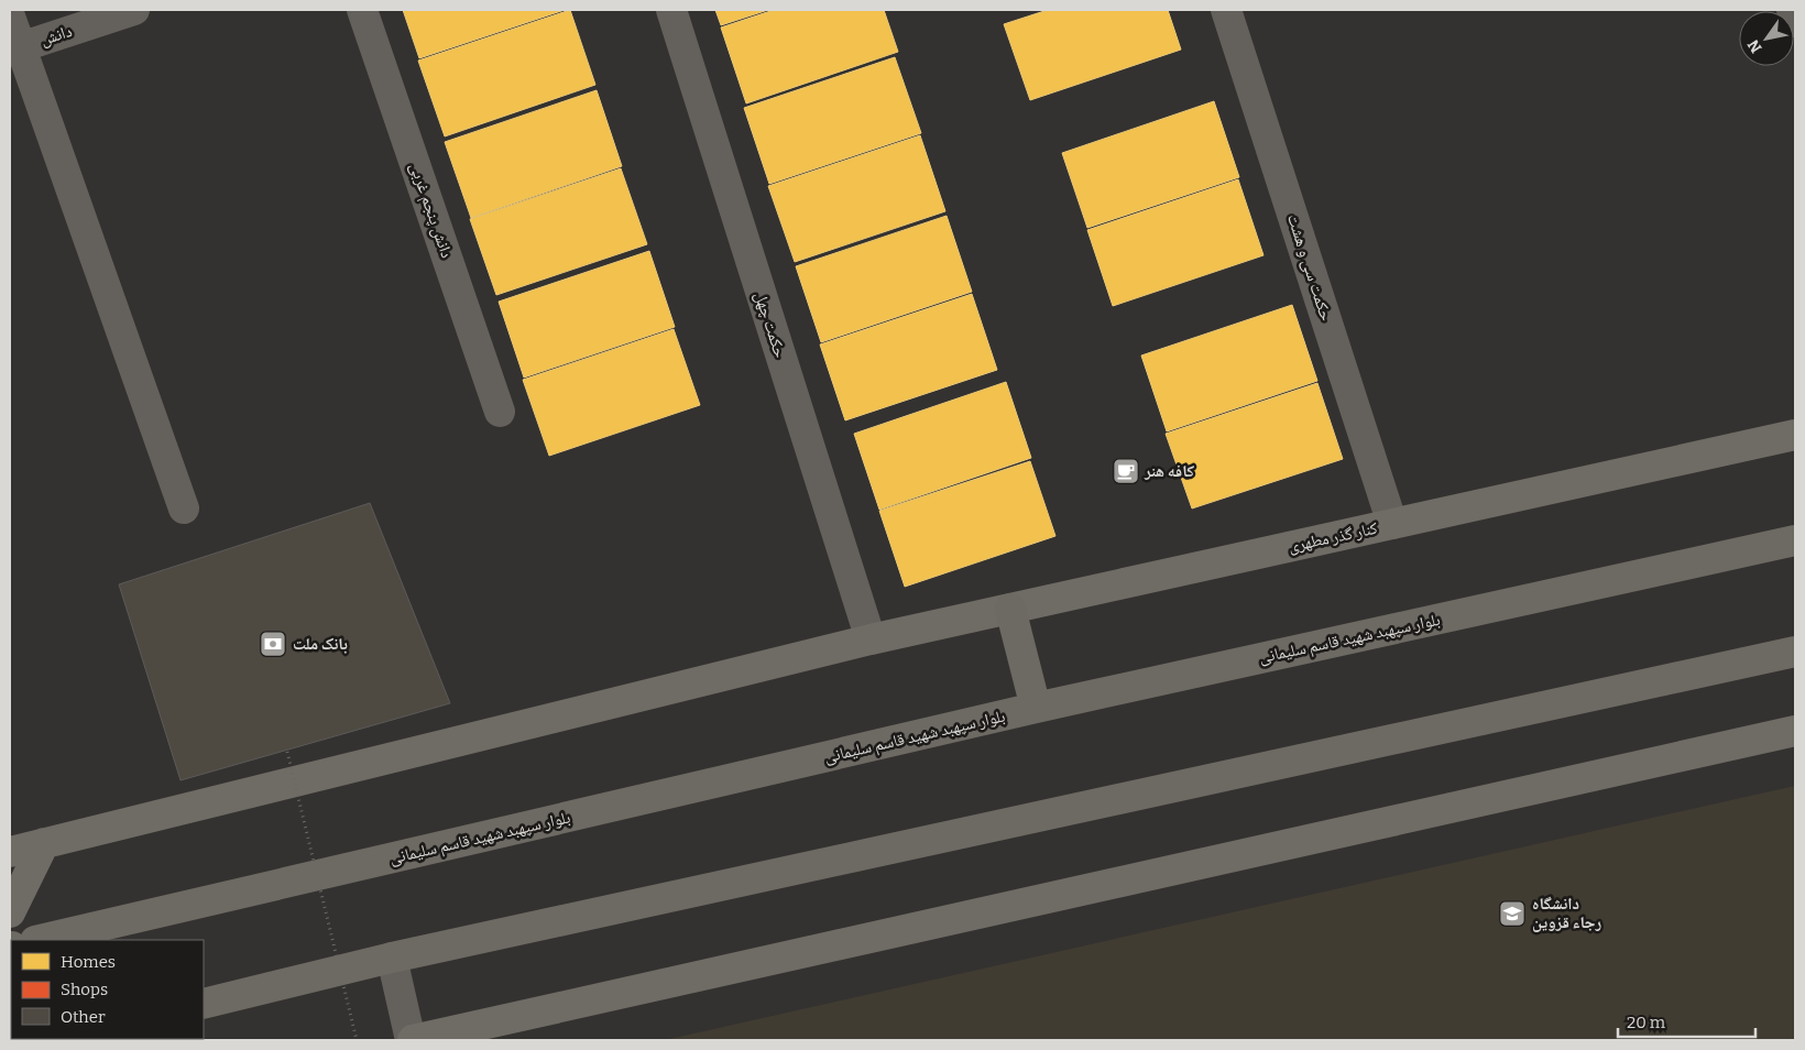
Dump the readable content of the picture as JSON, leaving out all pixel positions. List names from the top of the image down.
{
  "streets": {
    "main road": ["بلوار سپهبد شهید قاسم سلیمانی"],
    "street": [
      "دانش",
      "دانش پنجم غربی",
      "حکمت سی و هشت",
      "حکمت چهل",
      "کنار گذر مطهری"
    ]
  },
  "crossings": [
    ["حکمت سی و هشت", "کنار گذر مطهری"],
    ["حکمت چهل", "کنار گذر مطهری"]
  ],
  "places": {
    "cafe": ["کافه هنر"],
    "bank": ["بانک ملت"],
    "school or university": ["دانشگاه رجاء قزوین"]
  },
  "legend": ["Homes", "Shops", "Other"],
  "scale_bar": "20 m",
  "north": "bottom left"
}
